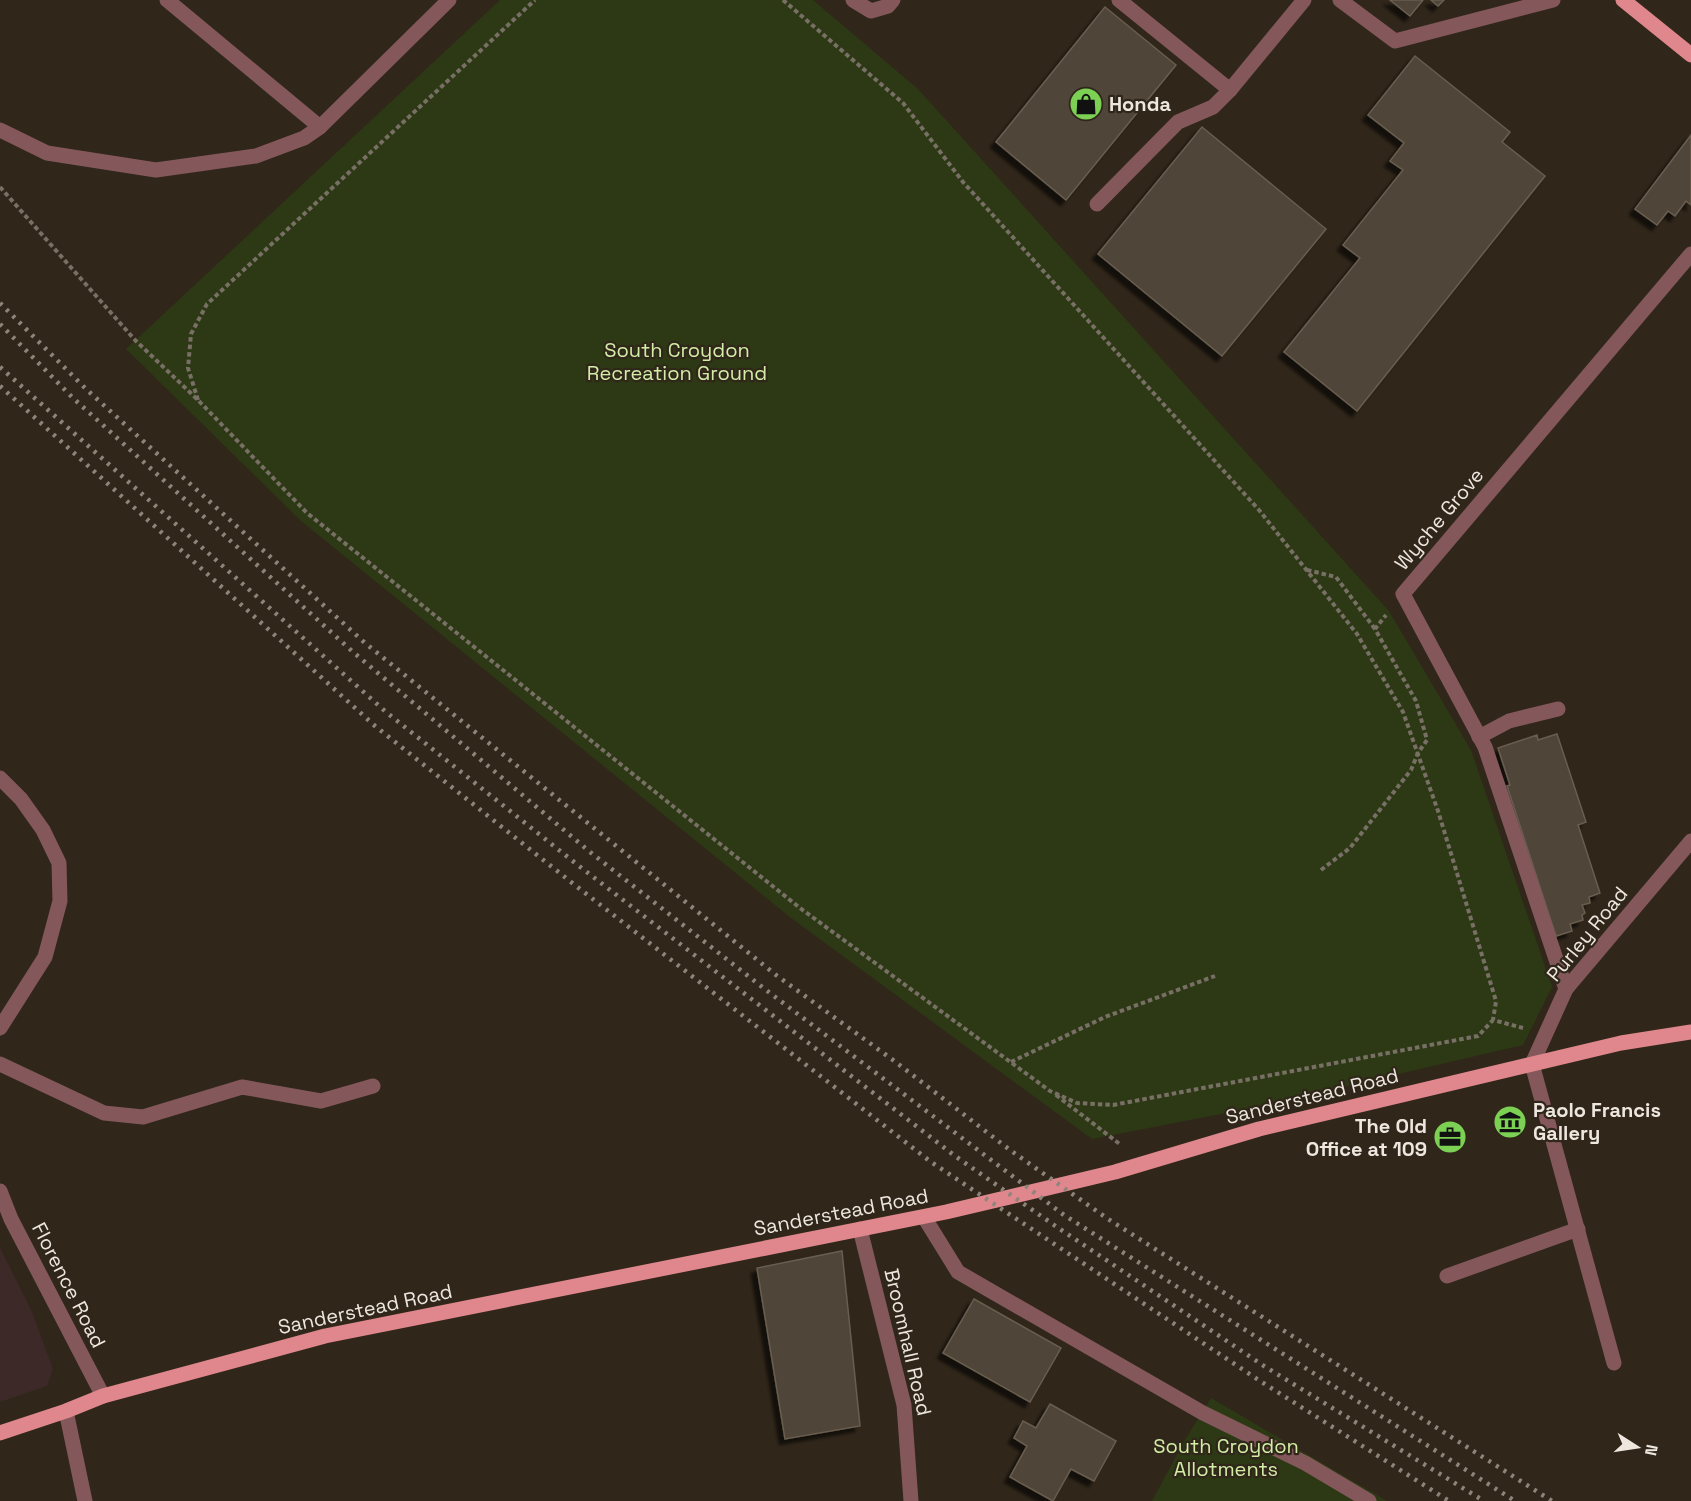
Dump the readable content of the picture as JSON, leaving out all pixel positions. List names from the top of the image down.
{
  "streets": {
    "main road": ["Sanderstead Road"],
    "street": [
      "Wyche Grove",
      "Purley Road",
      "Florence Road",
      "Broomhall Road"
    ]
  },
  "crossings": [
    ["Wyche Grove", "Purley Road"],
    ["Purley Road", "Sanderstead Road"],
    ["Sanderstead Road", "Florence Road"],
    ["Sanderstead Road", "Broomhall Road"]
  ],
  "parks": ["South Croydon Recreation Ground", "South Croydon Allotments"],
  "places": {
    "shop": ["Honda"],
    "museum": ["Paolo Francis Gallery"],
    "office": ["The Old Office at 109"]
  },
  "north": "right"
}
